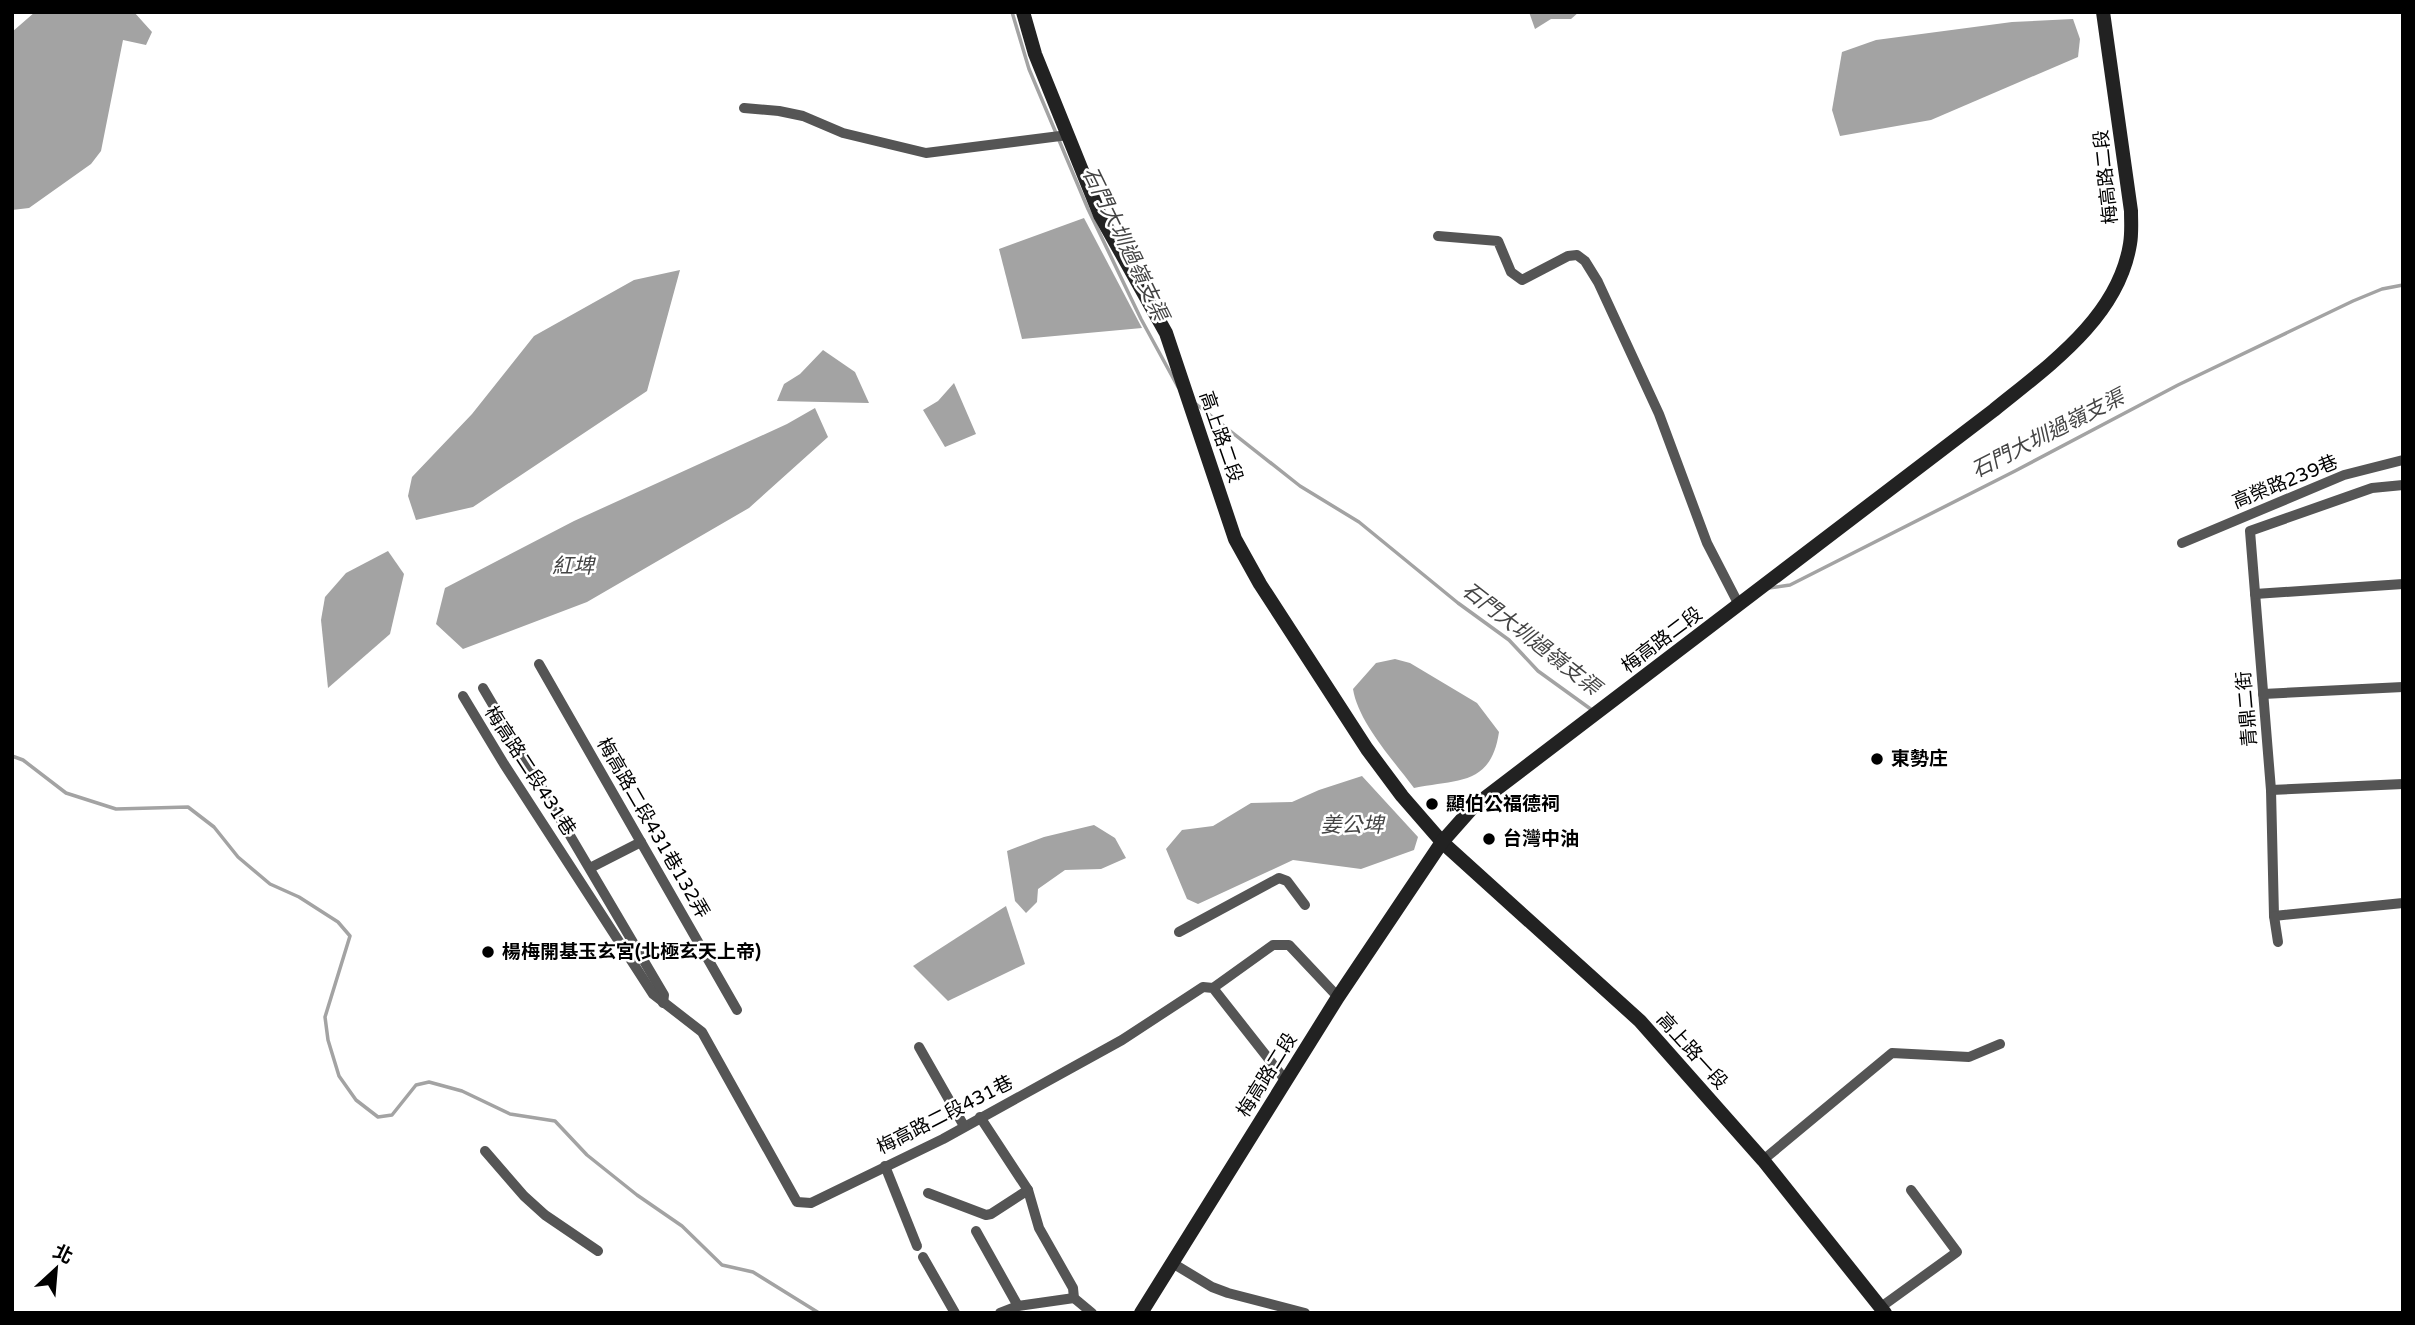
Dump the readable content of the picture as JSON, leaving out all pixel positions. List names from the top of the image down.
{
  "streets": {
    "street": [
      "梅高路二段",
      "高上路二段",
      "高榮路239巷",
      "青鼎二街",
      "梅高路二段431巷",
      "梅高路二段431巷132弄",
      "高上路一段"
    ]
  },
  "crossings": [
    ["梅高路二段", "高上路二段"],
    ["梅高路二段", "梅高路二段431巷"],
    ["梅高路二段", "高上路一段"],
    ["高上路二段", "高上路一段"]
  ],
  "water": ["石門大圳過嶺支渠", "紅埤", "姜公埤"],
  "places": [
    "東勢庄",
    "顯伯公福德祠",
    "台灣中油",
    "楊梅開基玉玄宮(北極玄天上帝)"
  ],
  "north": "top right"
}
